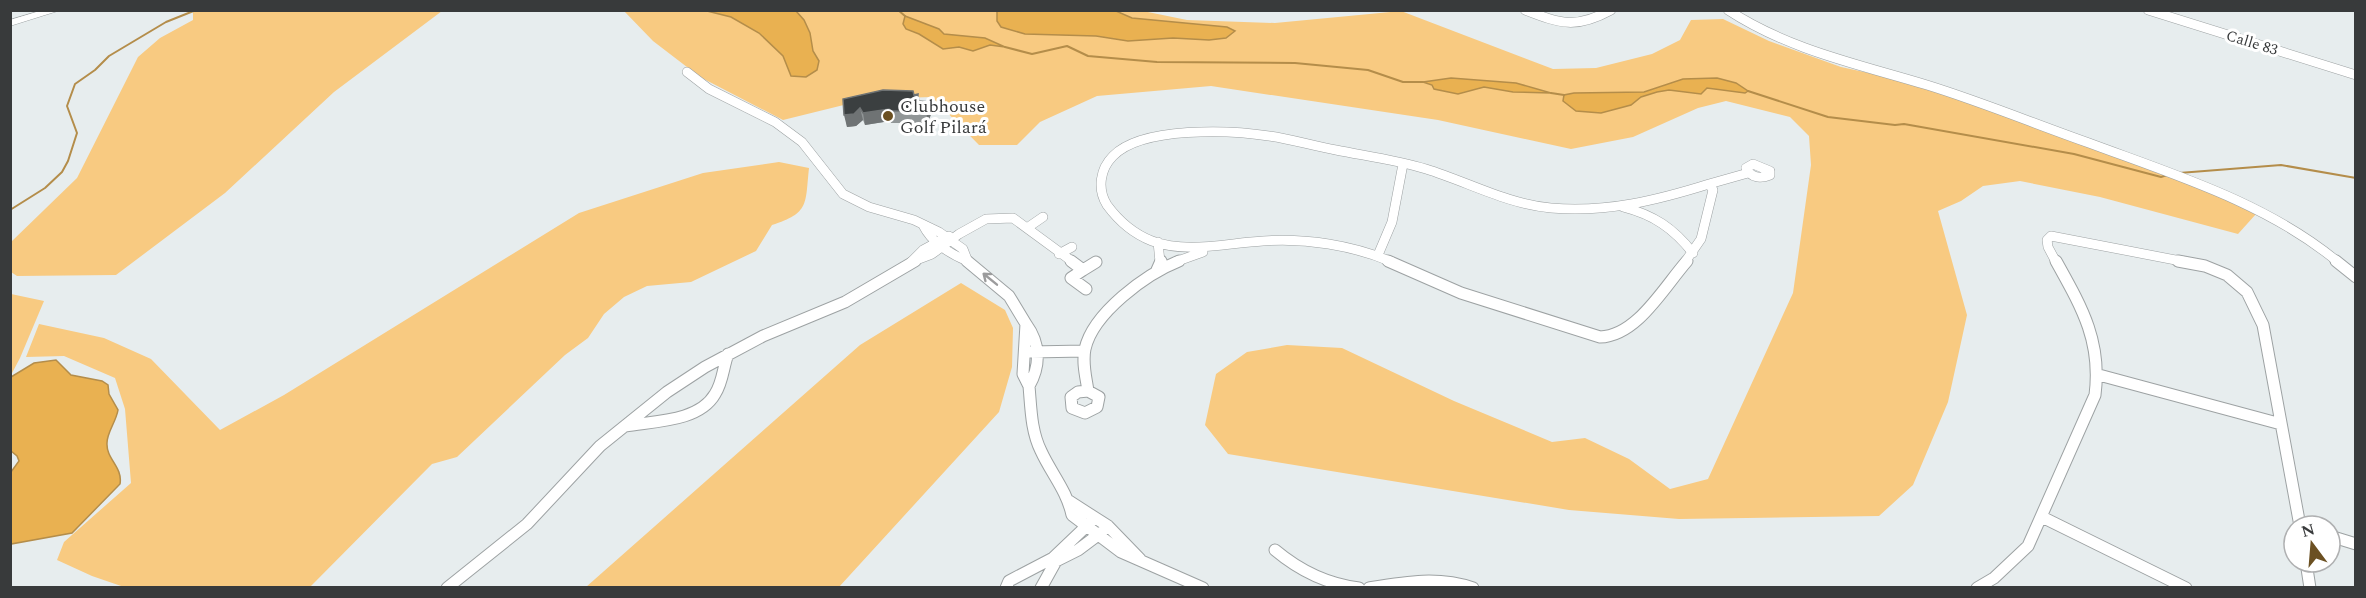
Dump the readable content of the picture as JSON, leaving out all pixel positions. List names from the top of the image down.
{
  "streets": {
    "street": ["Calle 83"]
  },
  "places": ["Clubhouse Golf Pilará"],
  "north": "top"
}
